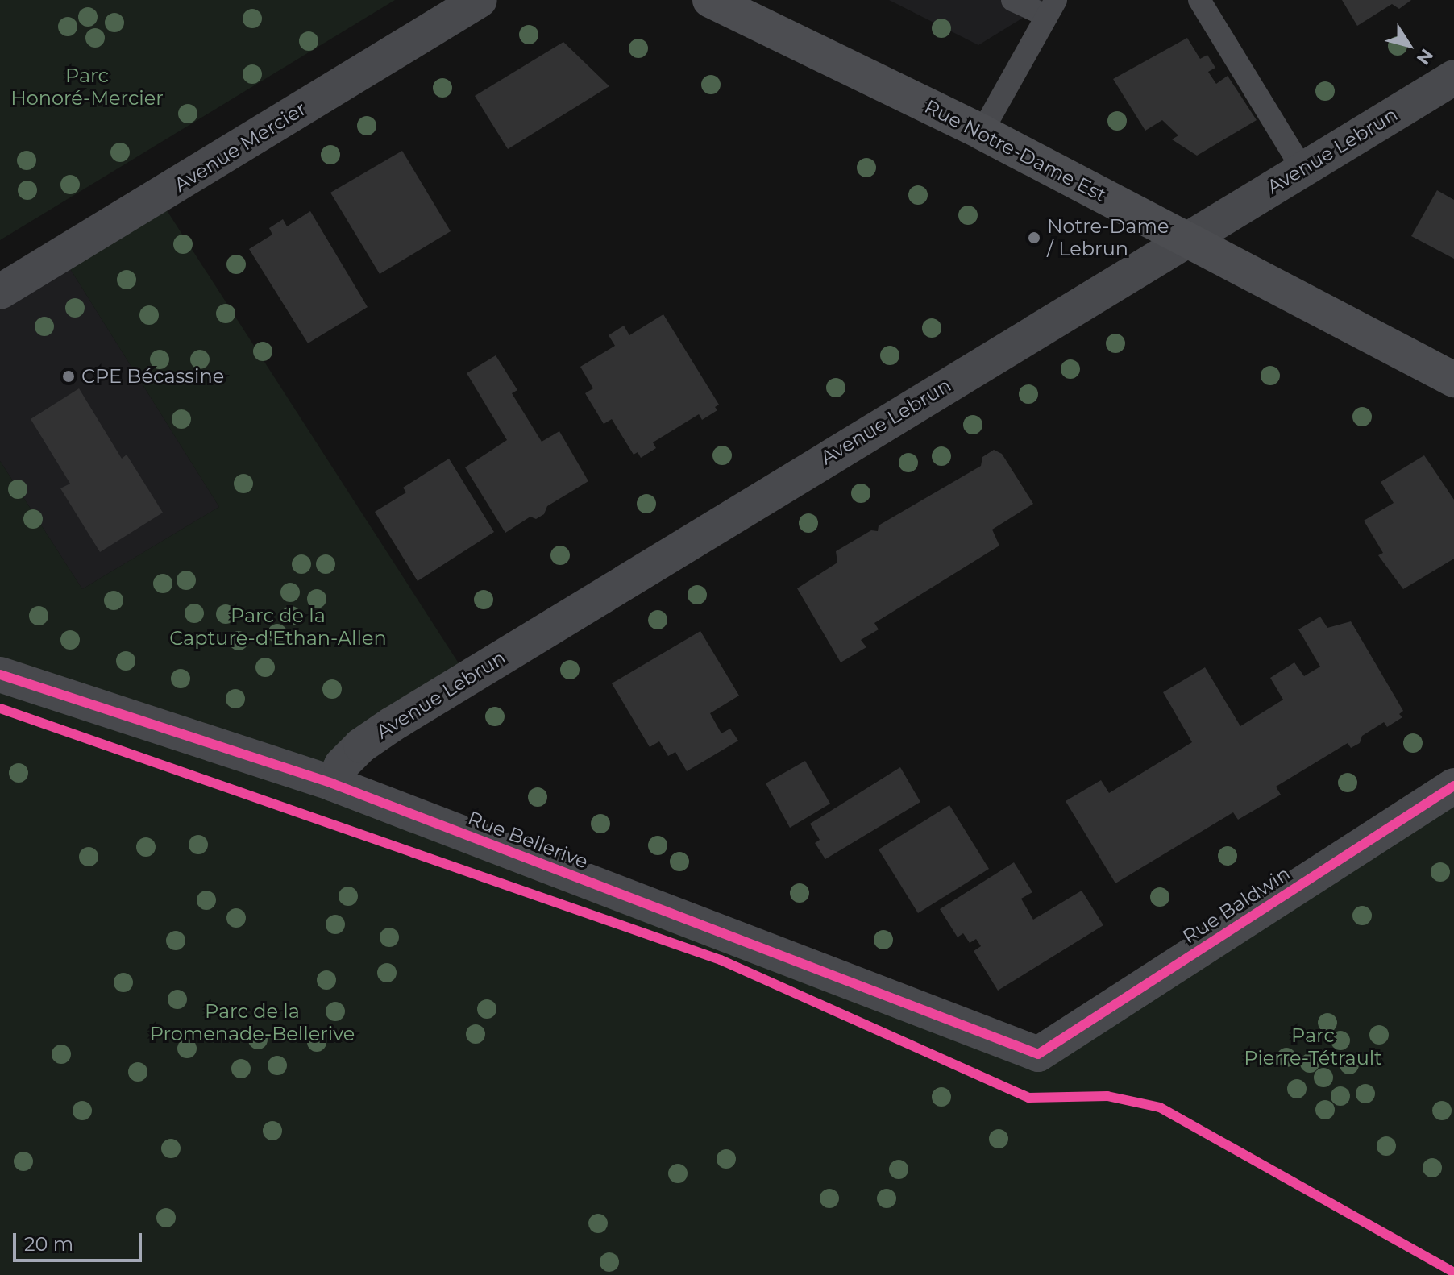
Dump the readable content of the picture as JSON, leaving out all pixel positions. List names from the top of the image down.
{
  "streets": {
    "main road": ["Rue Notre-Dame Est"],
    "street": [
      "Avenue Mercier",
      "Avenue Lebrun",
      "Rue Bellerive",
      "Rue Baldwin"
    ]
  },
  "crossings": [
    ["Rue Notre-Dame Est", "Avenue Lebrun"],
    ["Avenue Lebrun", "Rue Bellerive"],
    ["Rue Bellerive", "Rue Baldwin"]
  ],
  "parks": [
    "Parc Honoré-Mercier",
    "Parc de la Capture-d'Ethan-Allen",
    "Parc de la Promenade-Bellerive",
    "Parc Pierre-Tétrault"
  ],
  "places": ["Notre-Dame / Lebrun", "CPE Bécassine"],
  "scale_bar": "20 m",
  "north": "bottom right"
}
